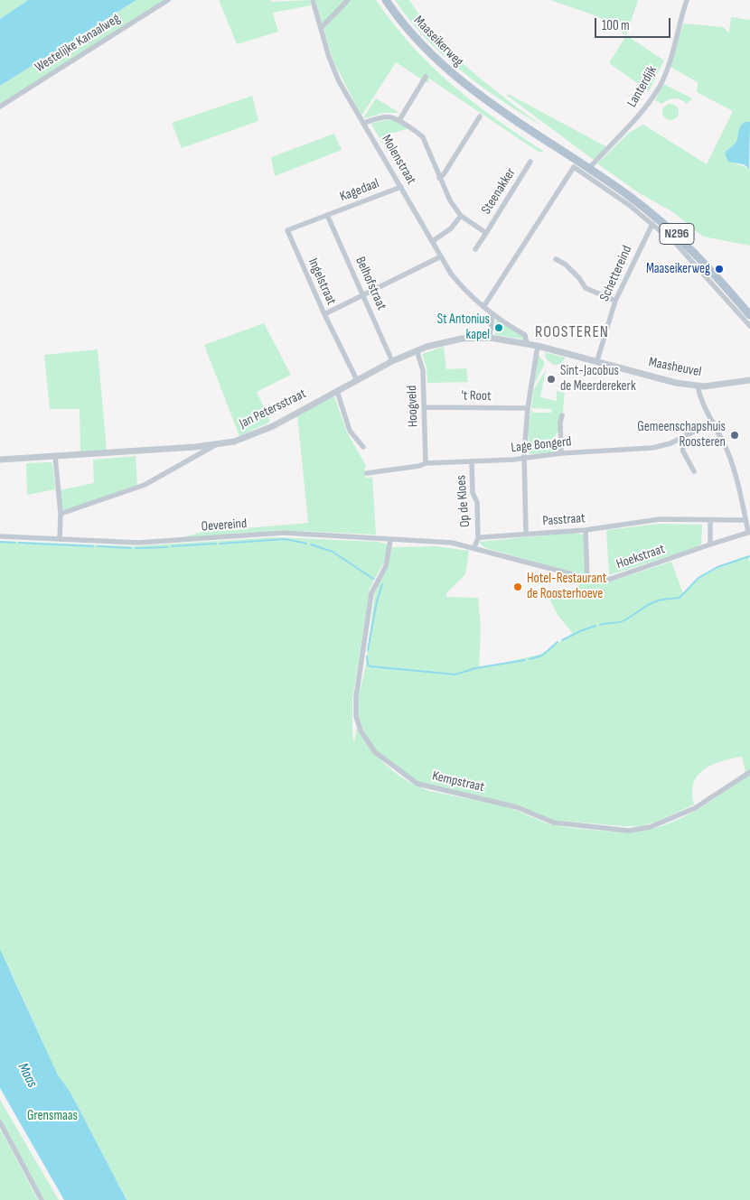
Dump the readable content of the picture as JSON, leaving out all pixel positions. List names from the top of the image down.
{
  "streets": {
    "main road": ["Maaseikerweg", "N296"],
    "street": [
      "Westelijke Kanaalweg",
      "Lanterdijk",
      "Molenstraat",
      "Kagedaal",
      "Steenakker",
      "Schettereind",
      "Ingelstraat",
      "Belhofstraat",
      "Maasheuvel",
      "'t Root",
      "Hoogveld",
      "Jan Petersstraat",
      "Lage Bongerd",
      "Op de Kloes",
      "Passtraat",
      "Oevereind",
      "Hoekstraat",
      "Kempstraat"
    ]
  },
  "crossings": [
    ["Maaseikerweg", "Lanterdijk"],
    ["Molenstraat", "Kagedaal"],
    ["Molenstraat", "Steenakker"],
    ["Molenstraat", "Maasheuvel"],
    ["Kagedaal", "Ingelstraat"],
    ["Kagedaal", "Belhofstraat"],
    ["Schettereind", "Maasheuvel"],
    ["Ingelstraat", "Belhofstraat"],
    ["Ingelstraat", "Jan Petersstraat"],
    ["Belhofstraat", "Jan Petersstraat"],
    ["Maasheuvel", "Jan Petersstraat"],
    ["'t Root", "Hoogveld"],
    ["Hoogveld", "Jan Petersstraat"],
    ["Hoogveld", "Lage Bongerd"],
    ["Lage Bongerd", "Op de Kloes"],
    ["Op de Kloes", "Passtraat"],
    ["Oevereind", "Kempstraat"]
  ],
  "districts": ["ROOSTEREN"],
  "water": ["Maas"],
  "parks": ["Grensmaas"],
  "places": [
    "Maaseikerweg",
    "St Antonius kapel",
    "Sint-Jacobus de Meerderekerk",
    "Gemeenschapshuis Roosteren",
    "Hotel-Restaurant de Roosterhoeve"
  ],
  "scale_bar": "100 m"
}
